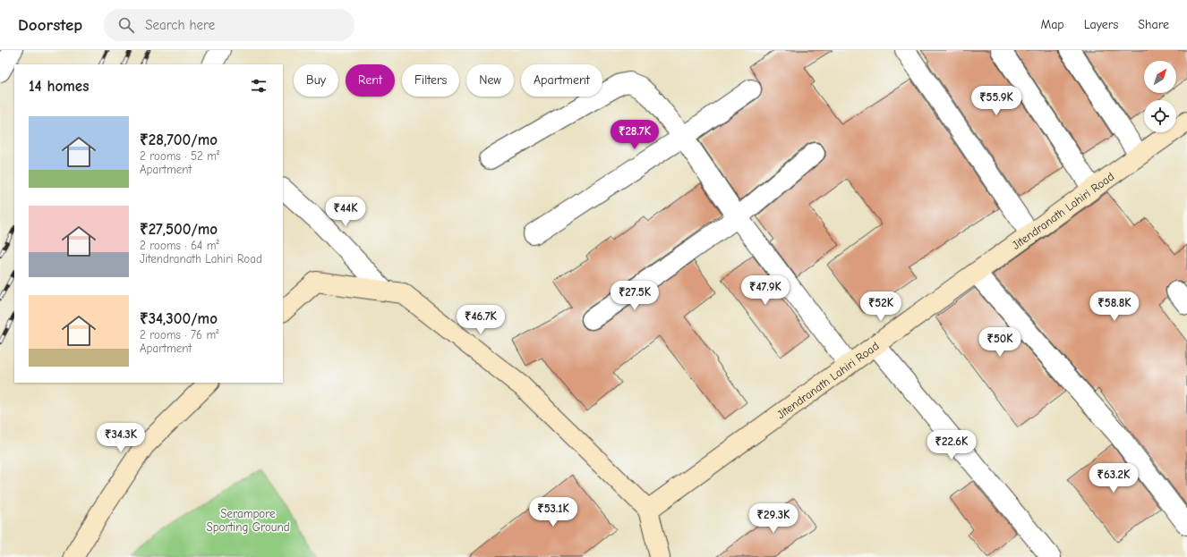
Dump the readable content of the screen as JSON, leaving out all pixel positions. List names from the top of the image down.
{
  "streets": {
    "street": ["Jitendranath Lahiri Road"]
  },
  "parks": ["Serampore Sporting Ground"],
  "north": "top right",
  "page": {
    "header": "Doorstep",
    "search": "Search here",
    "nav": ["Map", "Layers", "Share"],
    "chip": [
      "Buy",
      "Rent",
      "Filters",
      "New",
      "Apartment"
    ],
    "heading": "14 homes",
    "price": [
      "₹55.9K",
      "₹28.7K",
      "₹44K",
      "₹47.9K",
      "₹27.5K",
      "₹52K",
      "₹58.8K",
      "₹46.7K",
      "₹50K",
      "₹34.3K",
      "₹22.6K",
      "₹63.2K",
      "₹53.1K",
      "₹29.3K"
    ],
    "list": [
      {
        "name": "₹28,700/mo",
        "note": "2 rooms · 52 m² · Apartment"
      },
      {
        "name": "₹27,500/mo",
        "note": "2 rooms · 64 m² · Jitendranath Lahiri Road"
      },
      {
        "name": "₹34,300/mo",
        "note": "2 rooms · 76 m² · Apartment"
      }
    ]
  }
}
